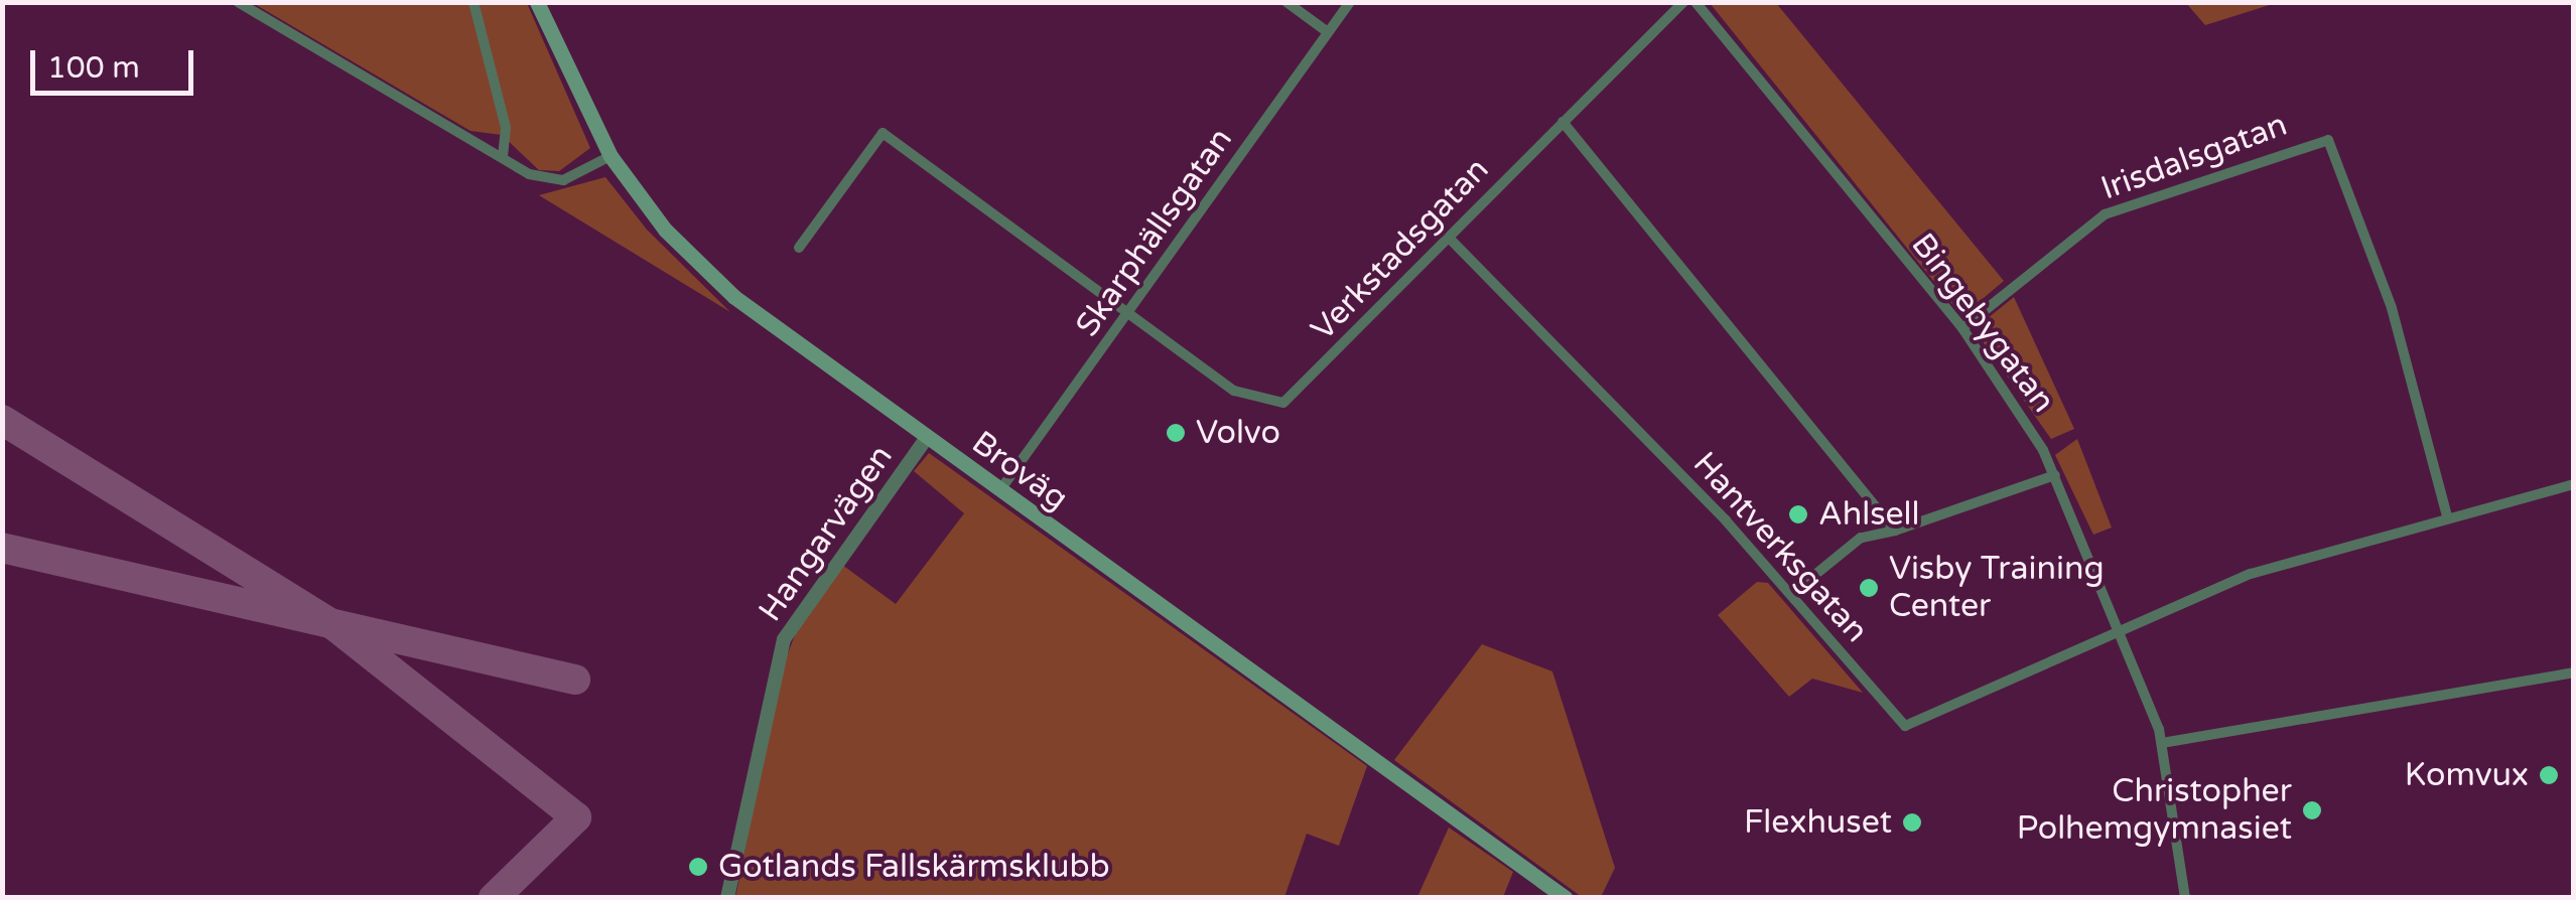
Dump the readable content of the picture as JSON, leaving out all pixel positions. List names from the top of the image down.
{
  "streets": {
    "main road": ["Broväg"],
    "street": [
      "Irisdalsgatan",
      "Skarphällsgatan",
      "Verkstadsgatan",
      "Bingebygatan",
      "Hangarvägen",
      "Hantverksgatan"
    ]
  },
  "crossings": [
    ["Irisdalsgatan", "Bingebygatan"],
    ["Skarphällsgatan", "Verkstadsgatan"],
    ["Skarphällsgatan", "Broväg"],
    ["Verkstadsgatan", "Hantverksgatan"],
    ["Bingebygatan", "Hantverksgatan"],
    ["Broväg", "Hangarvägen"]
  ],
  "places": [
    "Volvo",
    "Ahlsell",
    "Visby Training Center",
    "Komvux",
    "Christopher Polhemgymnasiet",
    "Flexhuset",
    "Gotlands Fallskärmsklubb"
  ],
  "scale_bar": "100 m"
}
